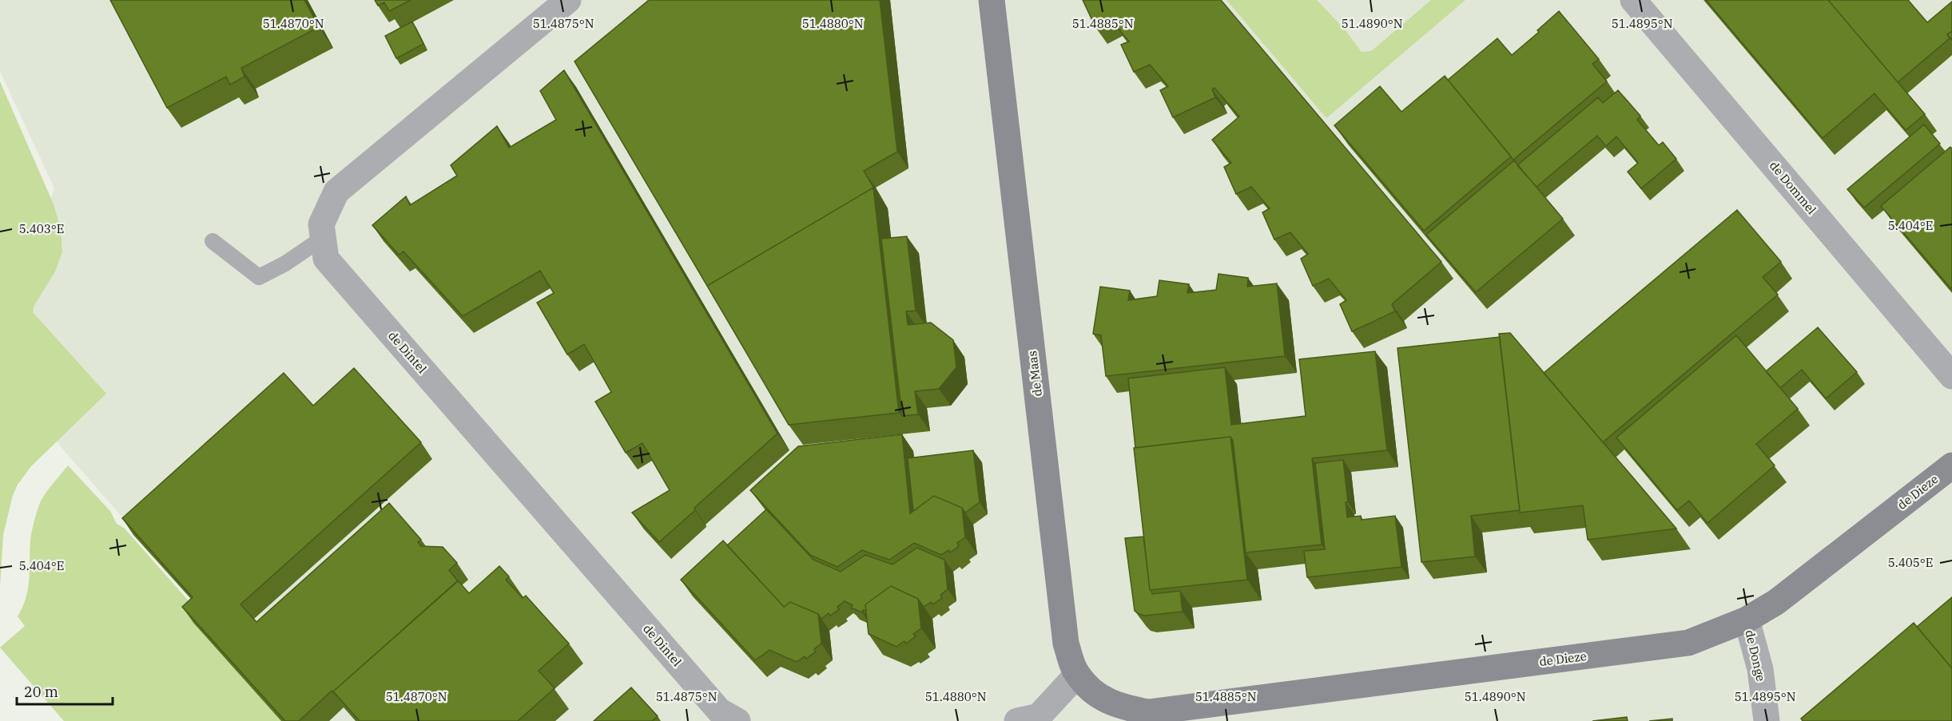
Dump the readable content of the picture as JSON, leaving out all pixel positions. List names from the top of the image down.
{
  "streets": {
    "street": [
      "de Dommel",
      "de Dintel",
      "de Maas",
      "de Dieze",
      "de Donge"
    ]
  },
  "crossings": [
    ["de Maas", "de Dieze"],
    ["de Dieze", "de Donge"]
  ],
  "scale_bar": "20 m",
  "coordinates": [
    "51.4870°N",
    "51.4875°N",
    "51.4880°N",
    "51.4890°N",
    "51.4895°N",
    "51.4885°N",
    "5.404°E",
    "5.403°E",
    "5.405°E"
  ]
}
